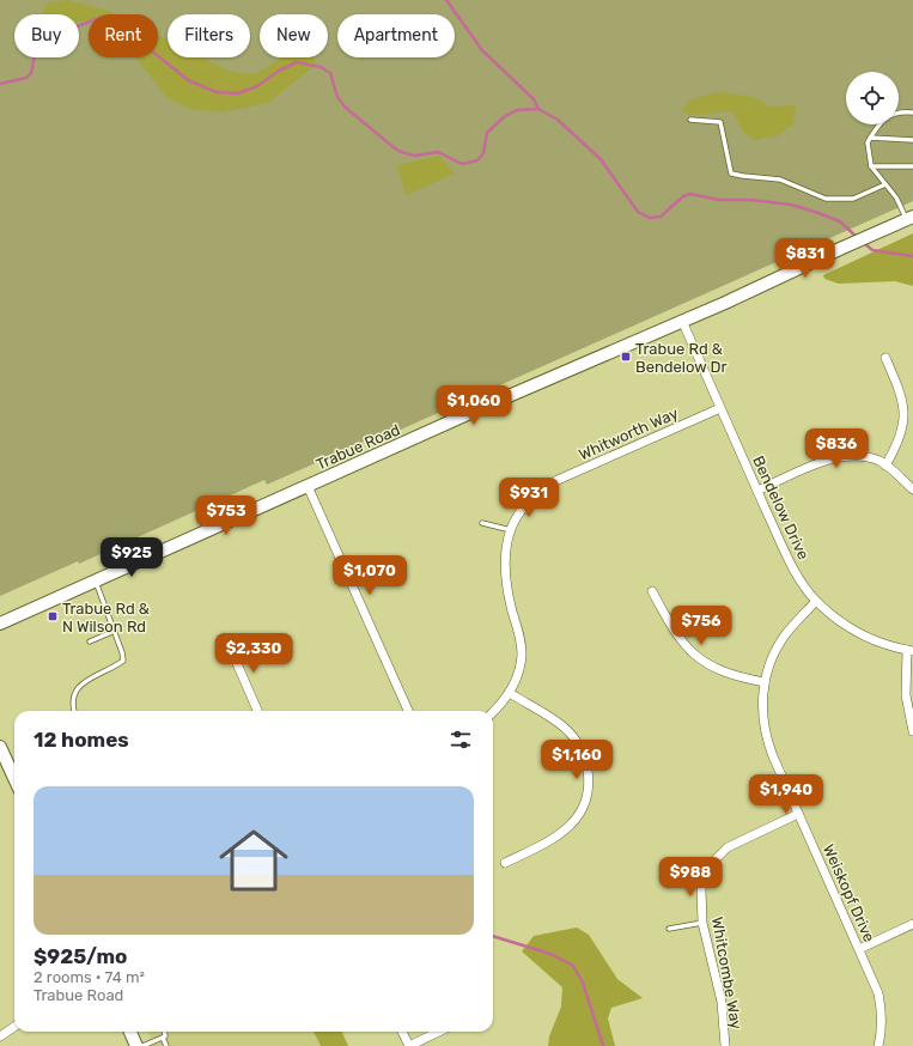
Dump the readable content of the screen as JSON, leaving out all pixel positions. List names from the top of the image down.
{
  "streets": {
    "main road": ["Trabue Road"],
    "street": [
      "Whitworth Way",
      "Bendelow Drive",
      "Weiskopf Drive",
      "Whitcombe Way"
    ]
  },
  "crossings": [
    ["Whitworth Way", "Bendelow Drive"],
    ["Trabue Road", "Bendelow Drive"],
    ["Bendelow Drive", "Weiskopf Drive"],
    ["Weiskopf Drive", "Whitcombe Way"]
  ],
  "places": {
    "transit": ["Trabue Rd & Bendelow Dr", "Trabue Rd & N Wilson Rd"]
  },
  "page": {
    "chip": [
      "Buy",
      "Rent",
      "Filters",
      "New",
      "Apartment"
    ],
    "price": [
      "$831",
      "$1,060",
      "$836",
      "$931",
      "$753",
      "$925",
      "$1,070",
      "$756",
      "$2,330",
      "$1,160",
      "$1,940",
      "$988"
    ],
    "heading": "12 homes",
    "list": [
      {
        "name": "$925/mo",
        "note": "2 rooms · 74 m² · Trabue Road"
      }
    ]
  }
}
